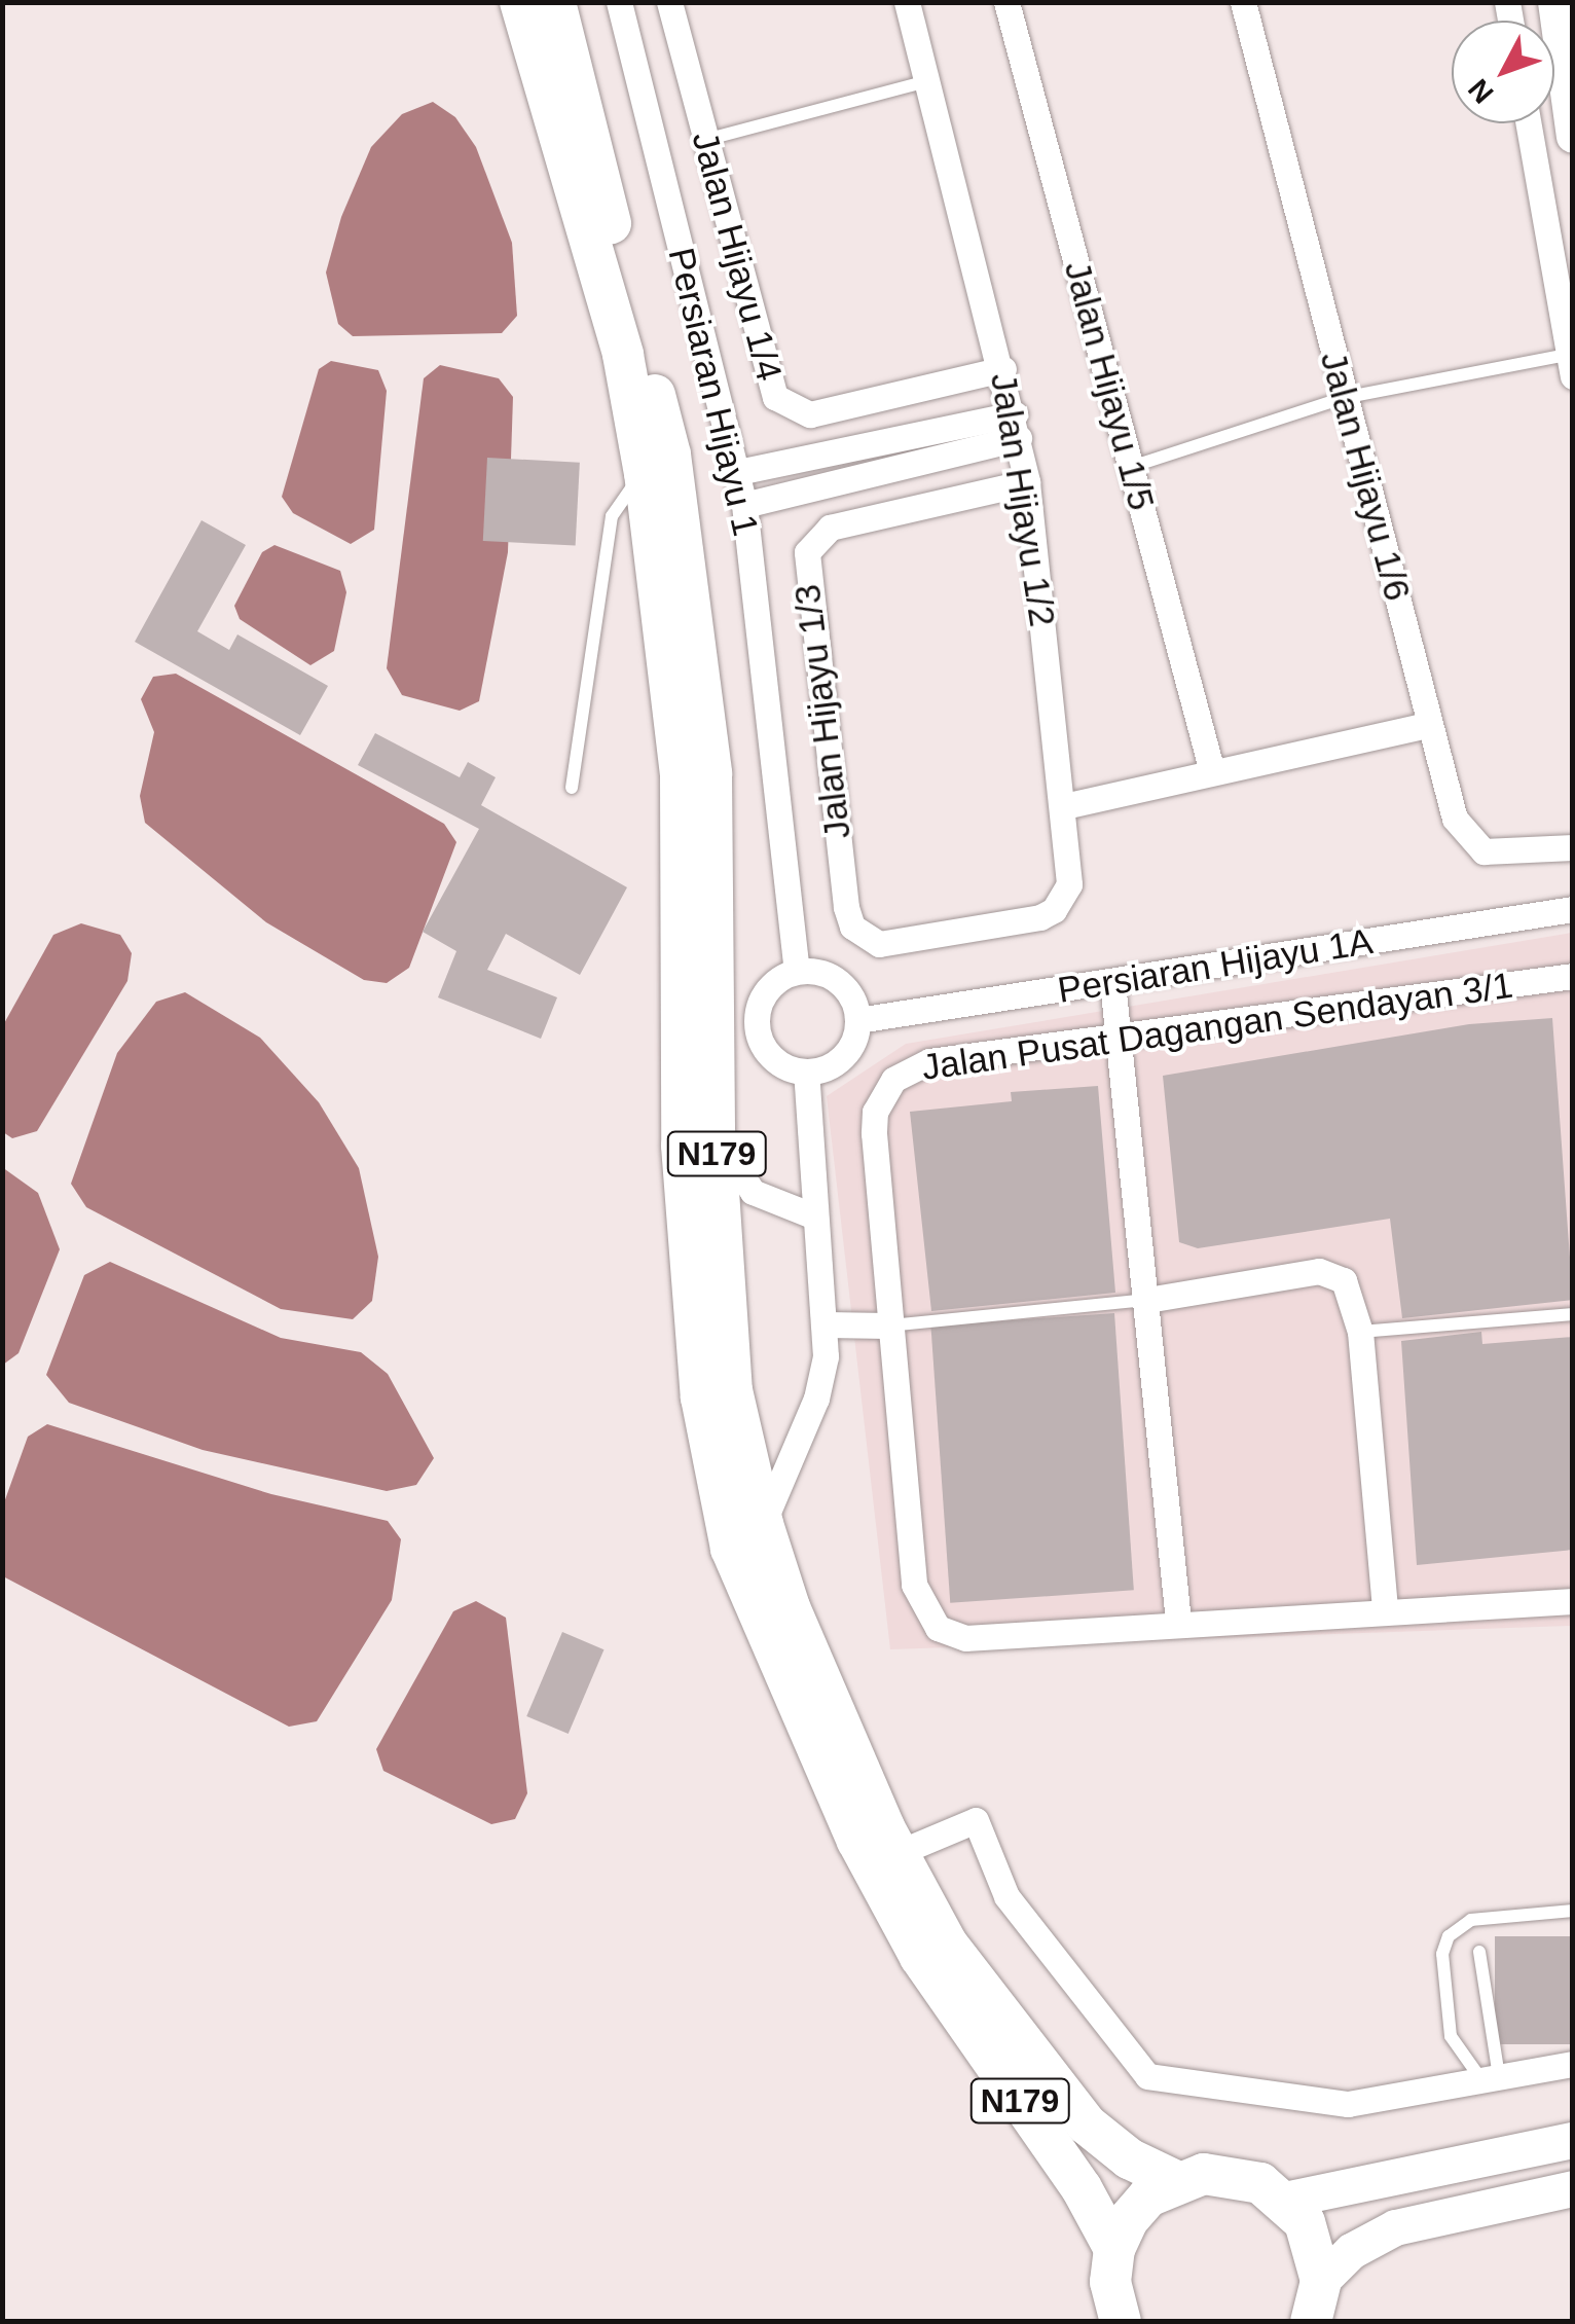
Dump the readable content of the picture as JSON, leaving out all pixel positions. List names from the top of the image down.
{
  "streets": {
    "main road": ["N179"],
    "street": [
      "Jalan Hijayu 1/4",
      "Jalan Hijayu 1/5",
      "Persiaran Hijayu 1",
      "Jalan Hijayu 1/6",
      "Jalan Hijayu 1/2",
      "Jalan Hijayu 1/3",
      "Persiaran Hijayu 1A",
      "Jalan Pusat Dagangan Sendayan 3/1"
    ]
  },
  "crossings": [
    ["Jalan Hijayu 1/4", "Jalan Hijayu 1/2"],
    ["Persiaran Hijayu 1", "Persiaran Hijayu 1A"],
    ["Jalan Hijayu 1/2", "Jalan Hijayu 1/3"]
  ],
  "north": "bottom left"
}
